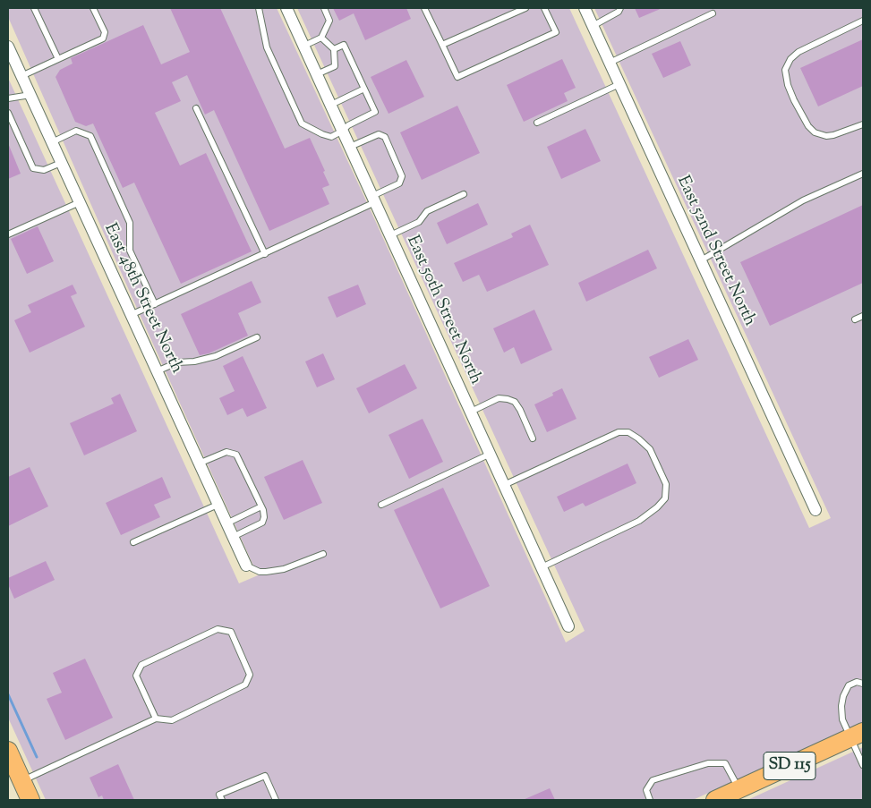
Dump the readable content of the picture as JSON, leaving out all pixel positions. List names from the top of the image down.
{
  "streets": {
    "main road": ["SD 115"],
    "street": ["East 52nd Street North", "East 48th Street North", "East 50th Street North"]
  }
}
